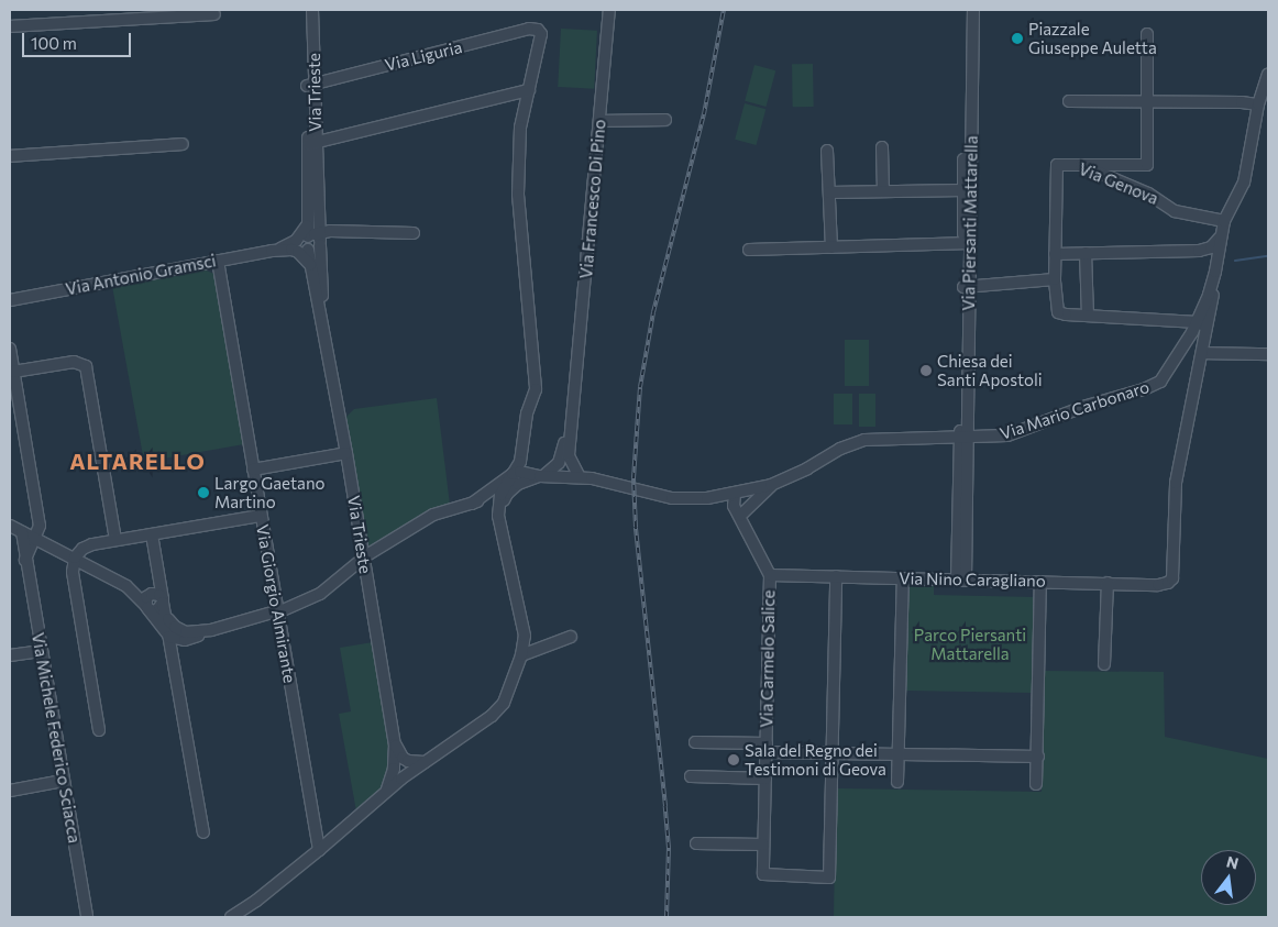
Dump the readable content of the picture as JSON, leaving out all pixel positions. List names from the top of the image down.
{
  "streets": {
    "street": [
      "Via Liguria",
      "Via Trieste",
      "Via Genova",
      "Via Francesco Di Pino",
      "Via Piersanti Mattarella",
      "Via Antonio Gramsci",
      "Via Mario Carbonaro",
      "Via Nino Caragliano",
      "Via Giorgio Almirante",
      "Via Carmelo Salice",
      "Via Michele Federico Sciacca"
    ]
  },
  "crossings": [
    ["Via Liguria", "Via Trieste"],
    ["Via Trieste", "Via Antonio Gramsci"],
    ["Via Genova", "Via Mario Carbonaro"],
    ["Via Francesco Di Pino", "Via Mario Carbonaro"],
    ["Via Piersanti Mattarella", "Via Mario Carbonaro"],
    ["Via Piersanti Mattarella", "Via Nino Caragliano"],
    ["Via Antonio Gramsci", "Via Giorgio Almirante"],
    ["Via Nino Caragliano", "Via Carmelo Salice"]
  ],
  "districts": ["ALTARELLO"],
  "parks": ["Parco Piersanti Mattarella"],
  "places": [
    "Piazzale Giuseppe Auletta",
    "Chiesa dei Santi Apostoli",
    "Largo Gaetano Martino",
    "Sala del Regno dei Testimoni di Geova"
  ],
  "scale_bar": "100 m",
  "north": "top"
}
